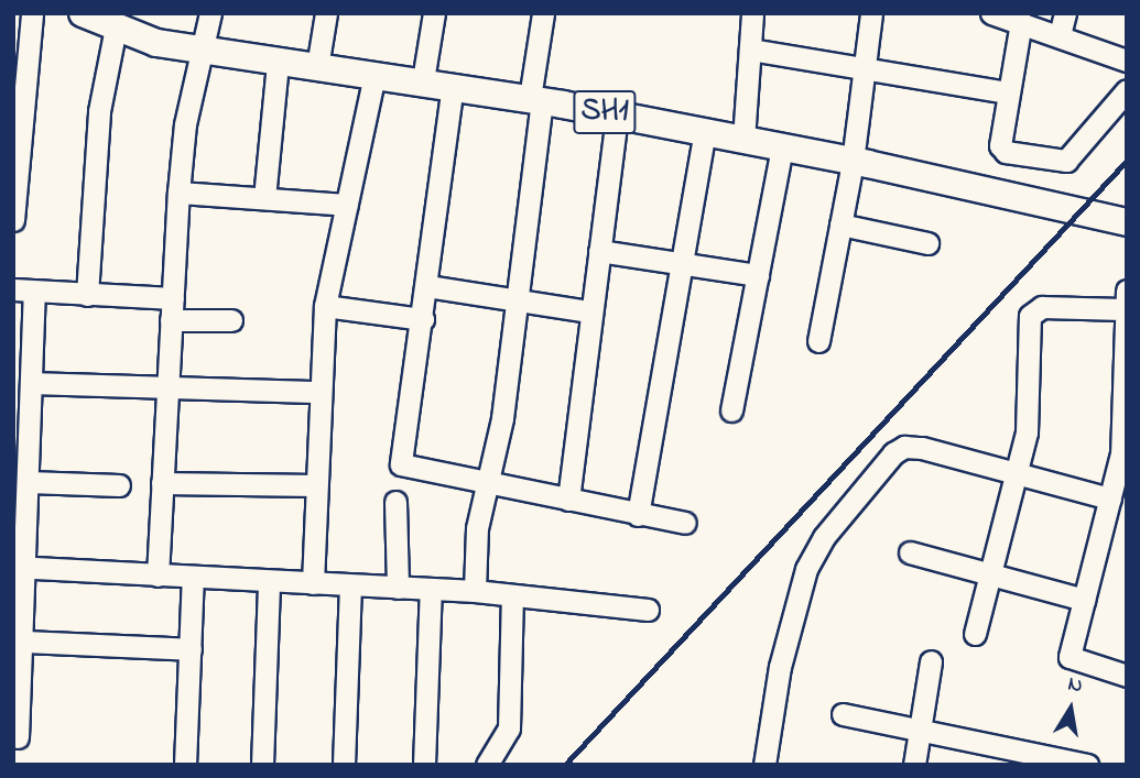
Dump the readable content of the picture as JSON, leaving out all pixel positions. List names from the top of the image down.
{
  "streets": {
    "main road": ["SH1"]
  },
  "north": "top"
}
